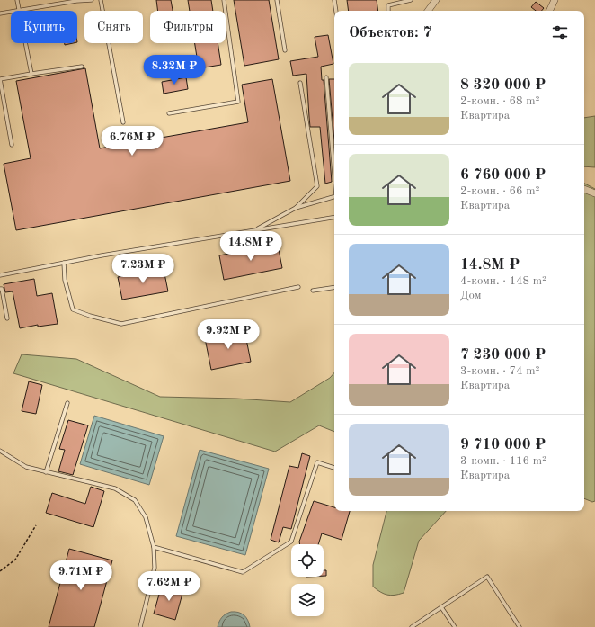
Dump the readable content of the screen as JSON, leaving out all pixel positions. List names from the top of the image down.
{
  "page": {
    "chip": ["Купить", "Снять", "Фильтры"],
    "heading": "Объектов: 7",
    "list": [
      {
        "name": "8 320 000 ₽",
        "note": "2-комн. · 68 m² · Квартира"
      },
      {
        "name": "6 760 000 ₽",
        "note": "2-комн. · 66 m² · Квартира"
      },
      {
        "name": "14.8M ₽",
        "note": "4-комн. · 148 m² · Дом"
      },
      {
        "name": "7 230 000 ₽",
        "note": "3-комн. · 74 m² · Квартира"
      },
      {
        "name": "9 710 000 ₽",
        "note": "3-комн. · 116 m² · Квартира"
      }
    ],
    "price": [
      "8.32M ₽",
      "6.76M ₽",
      "14.8M ₽",
      "7.23M ₽",
      "9.92M ₽",
      "9.71M ₽",
      "7.62M ₽"
    ]
  }
}
